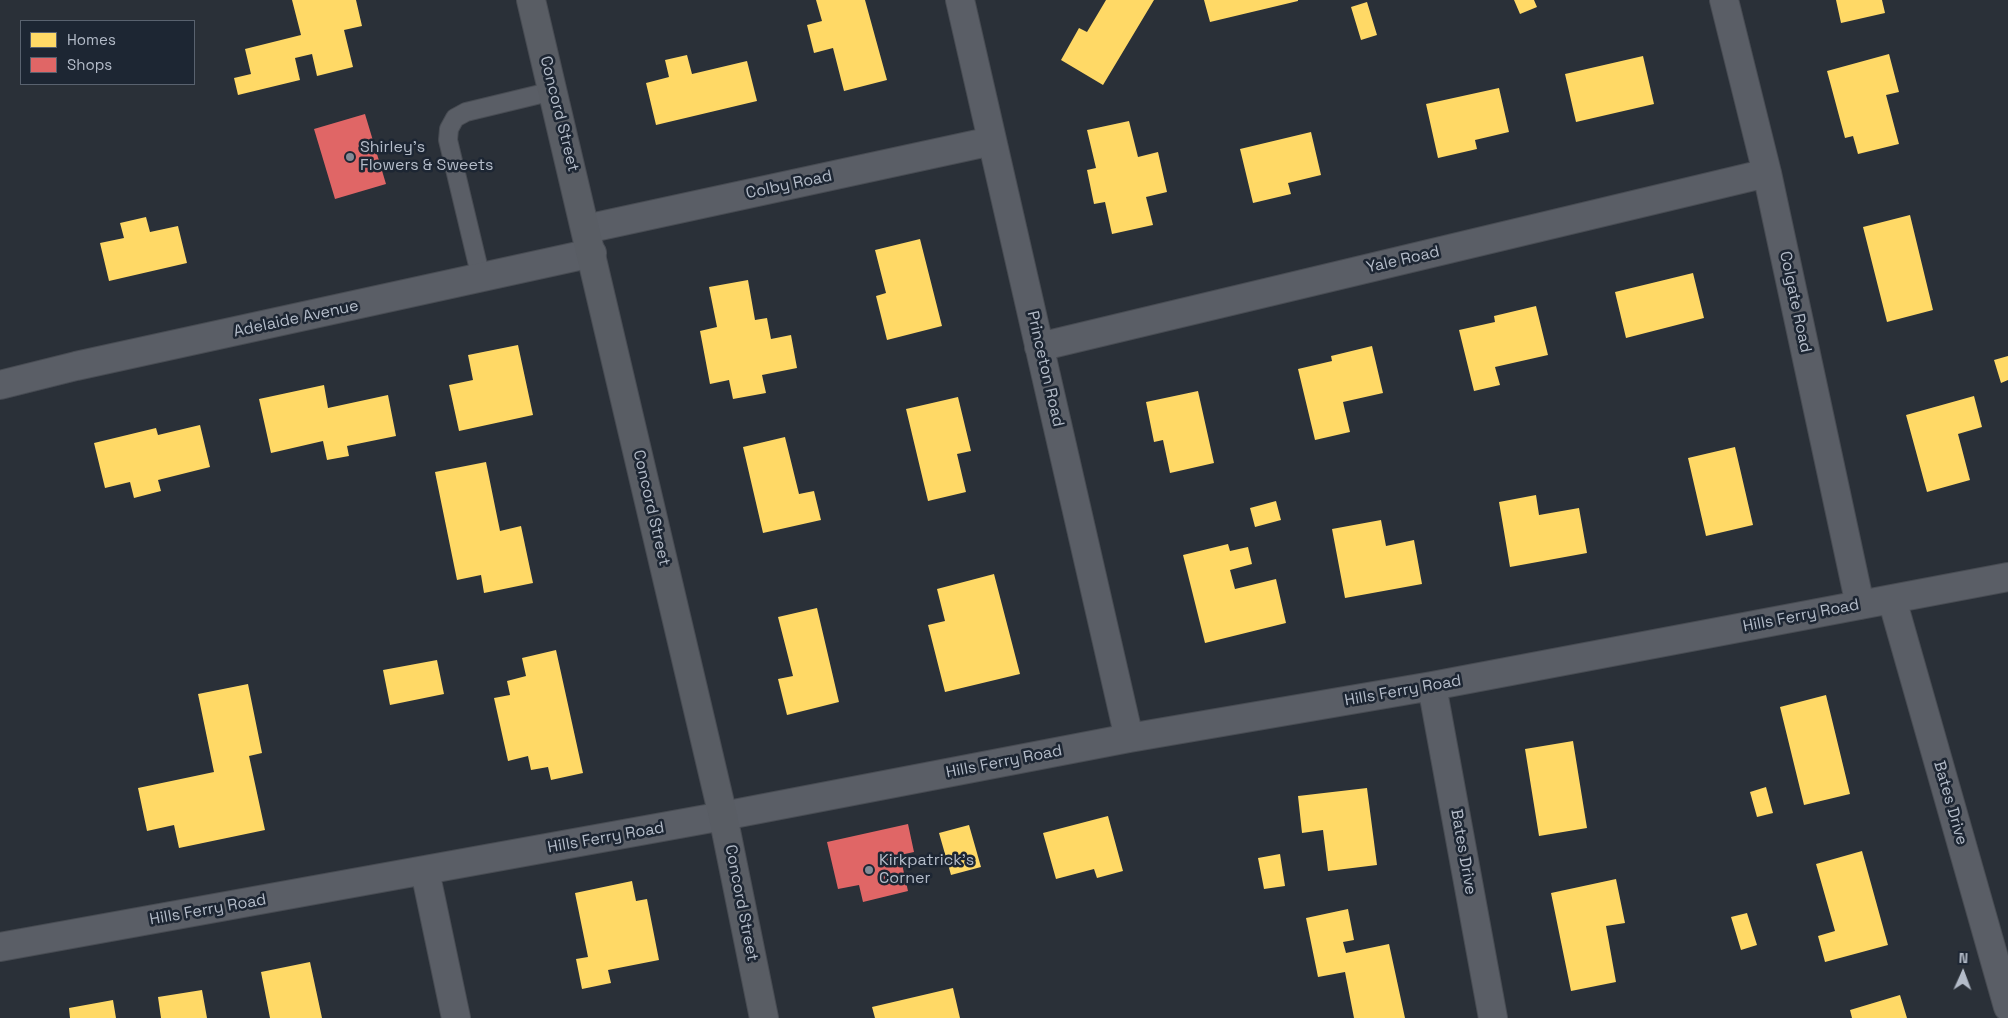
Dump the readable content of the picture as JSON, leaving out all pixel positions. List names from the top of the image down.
{
  "streets": {
    "main road": ["Concord Street"],
    "street": [
      "Colby Road",
      "Yale Road",
      "Colgate Road",
      "Adelaide Avenue",
      "Princeton Road",
      "Hills Ferry Road",
      "Bates Drive"
    ]
  },
  "crossings": [
    ["Concord Street", "Colby Road"],
    ["Concord Street", "Adelaide Avenue"],
    ["Concord Street", "Hills Ferry Road"],
    ["Colby Road", "Adelaide Avenue"],
    ["Colby Road", "Princeton Road"],
    ["Yale Road", "Colgate Road"],
    ["Yale Road", "Princeton Road"],
    ["Colgate Road", "Hills Ferry Road"],
    ["Princeton Road", "Hills Ferry Road"],
    ["Hills Ferry Road", "Bates Drive"]
  ],
  "places": ["Shirley's Flowers & Sweets", "Kirkpatrick's Corner"],
  "legend": ["Homes", "Shops"],
  "north": "top"
}
